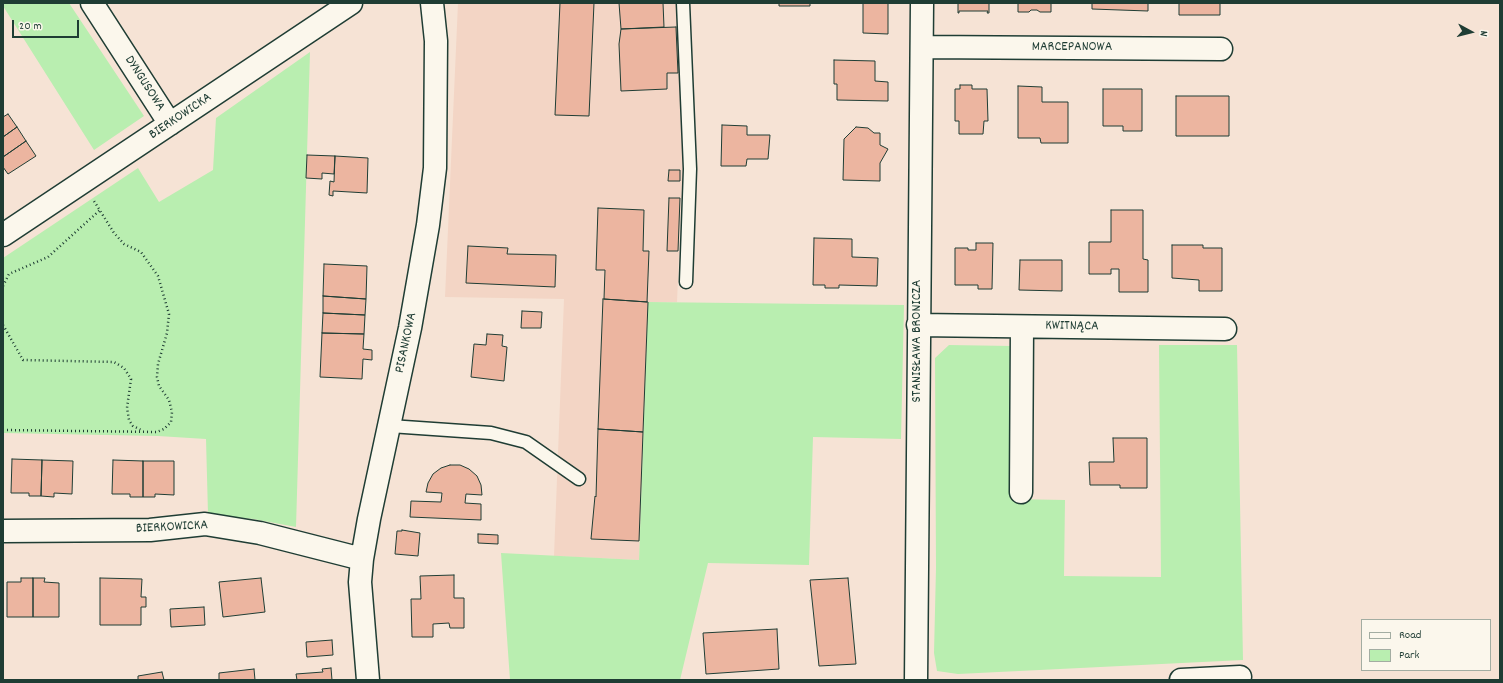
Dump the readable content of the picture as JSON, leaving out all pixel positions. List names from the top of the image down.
{
  "streets": {
    "street": [
      "MARCEPANOWA",
      "DYNGUSOWA",
      "BIERKOWICKA",
      "KWITNĄCA",
      "STANISŁAWA BRONICZA",
      "PISANKOWA"
    ]
  },
  "crossings": [
    ["MARCEPANOWA", "STANISŁAWA BRONICZA"],
    ["DYNGUSOWA", "BIERKOWICKA"],
    ["BIERKOWICKA", "PISANKOWA"],
    ["KWITNĄCA", "STANISŁAWA BRONICZA"]
  ],
  "legend": ["Road", "Park"],
  "scale_bar": "20 m",
  "north": "right"
}
